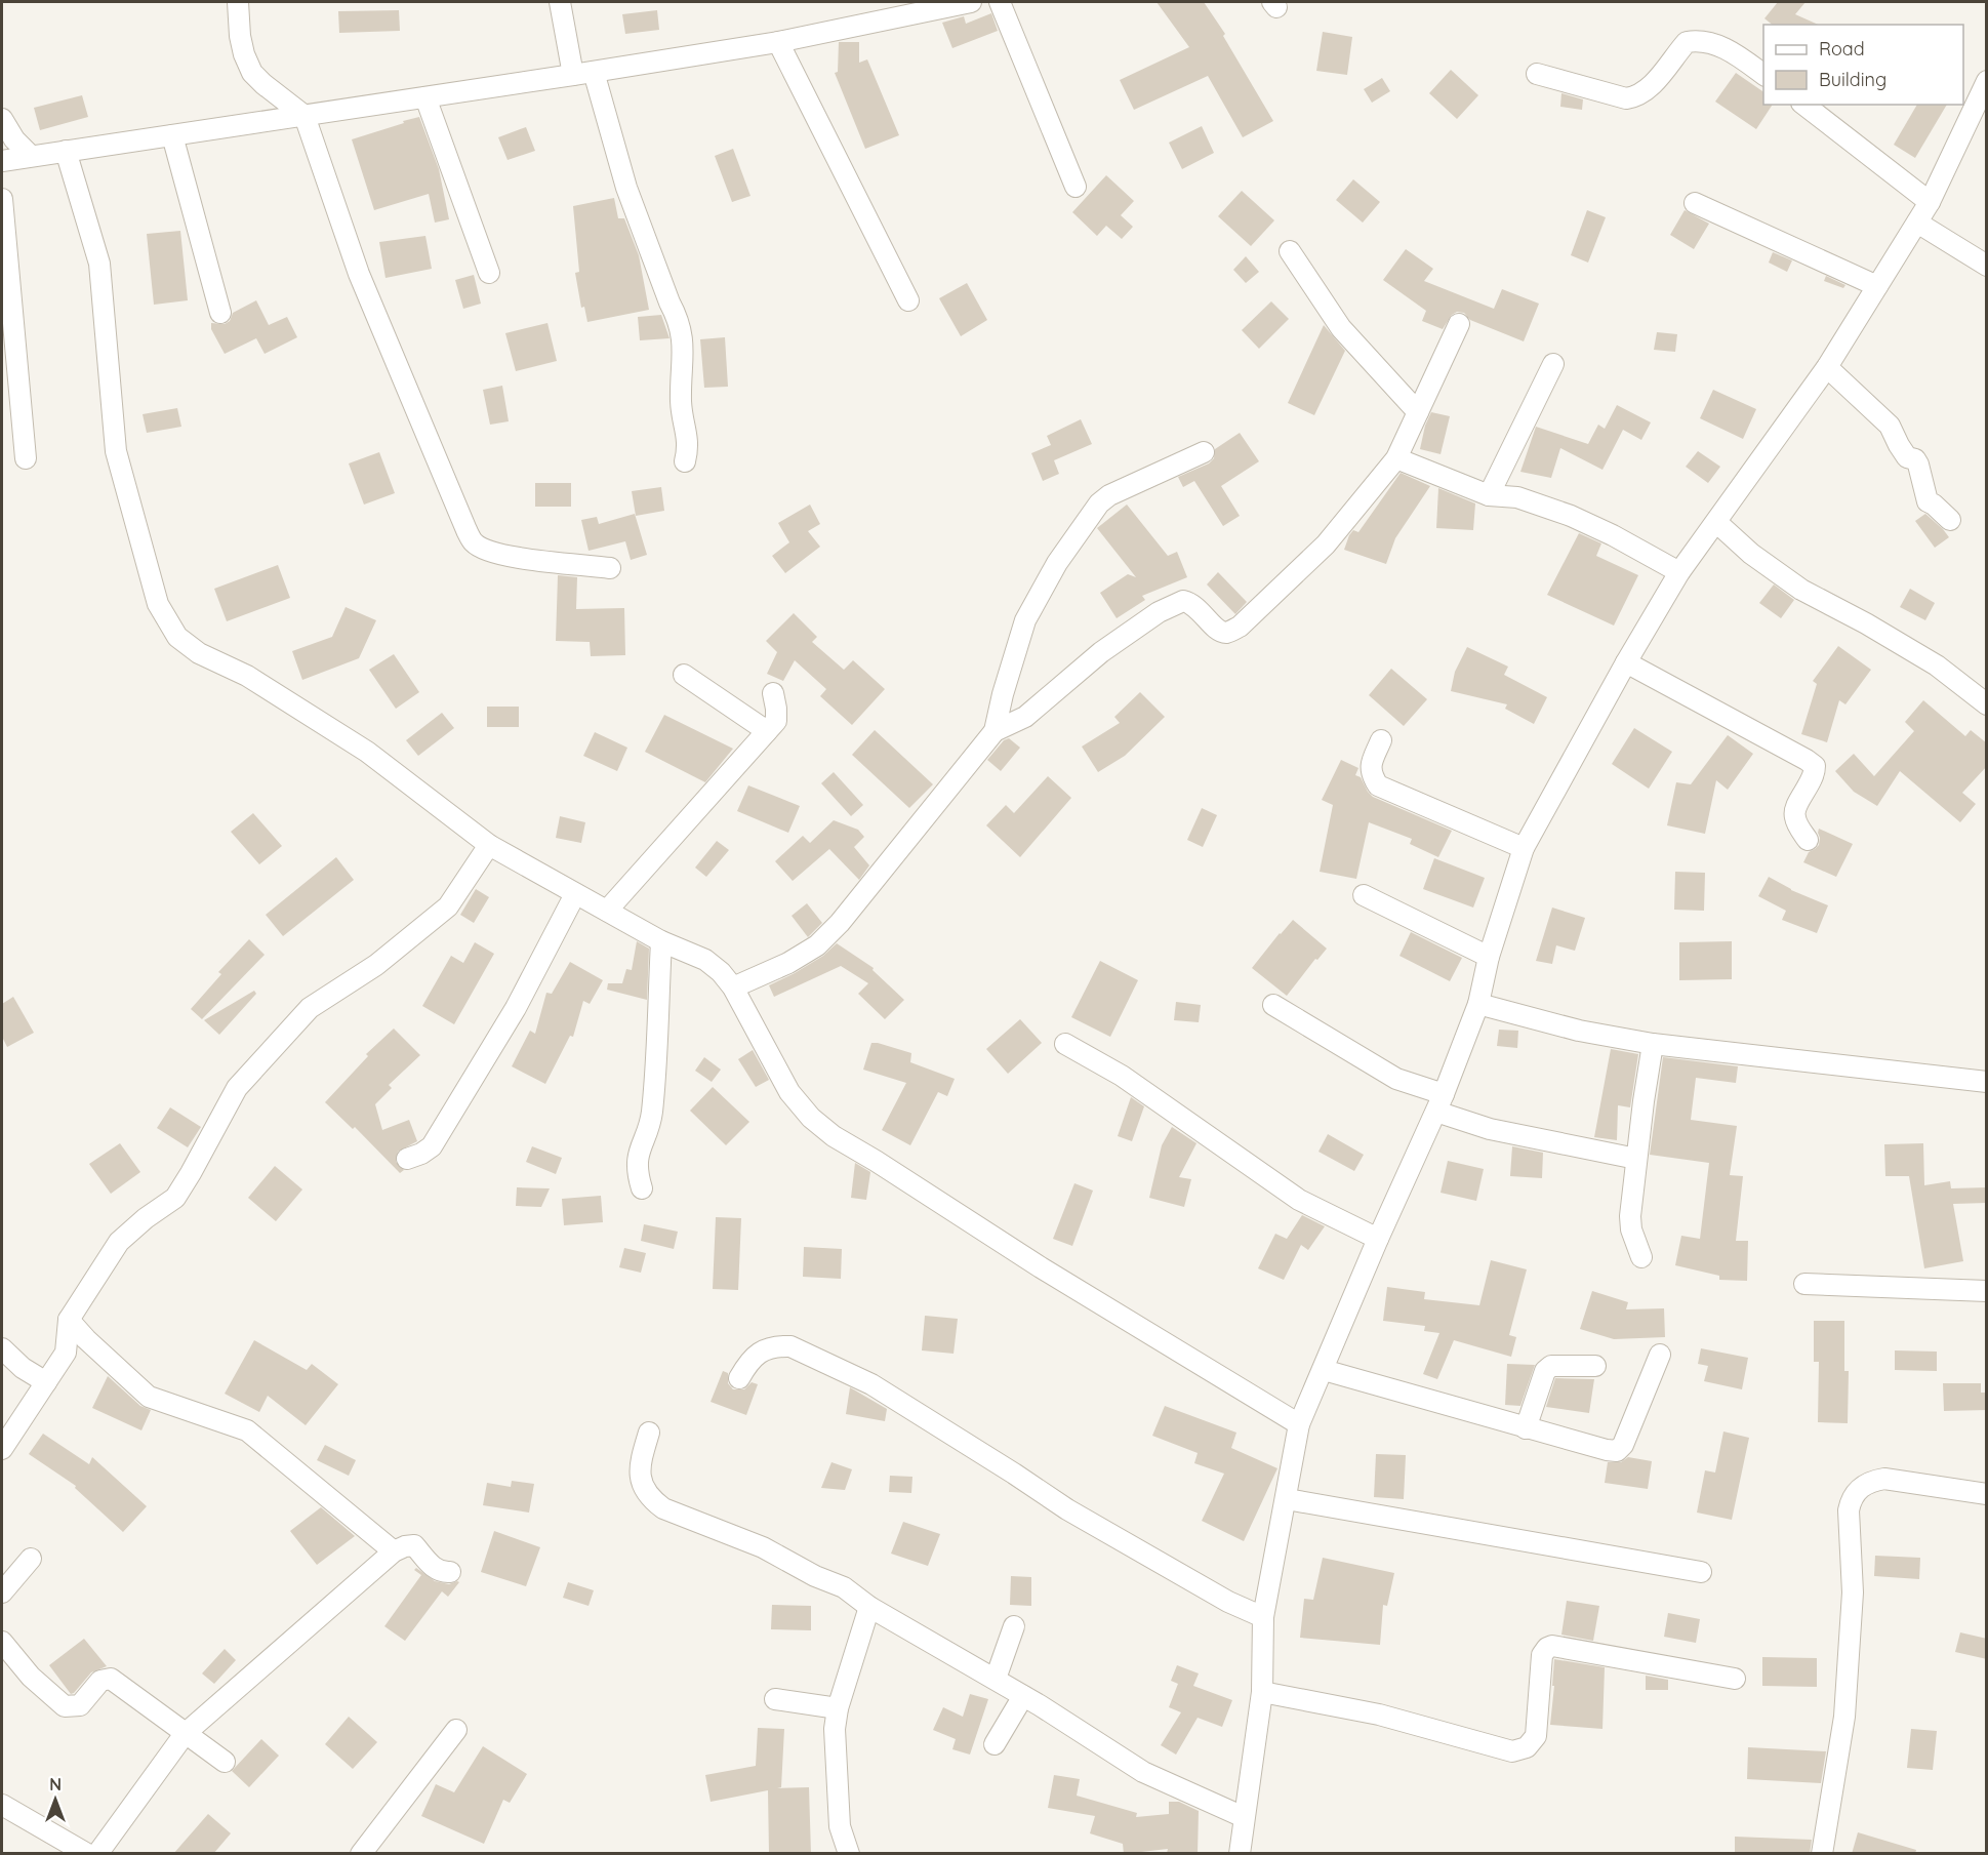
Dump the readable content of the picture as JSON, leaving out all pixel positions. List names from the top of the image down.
{
  "legend": ["Road", "Building"],
  "north": "top"
}
